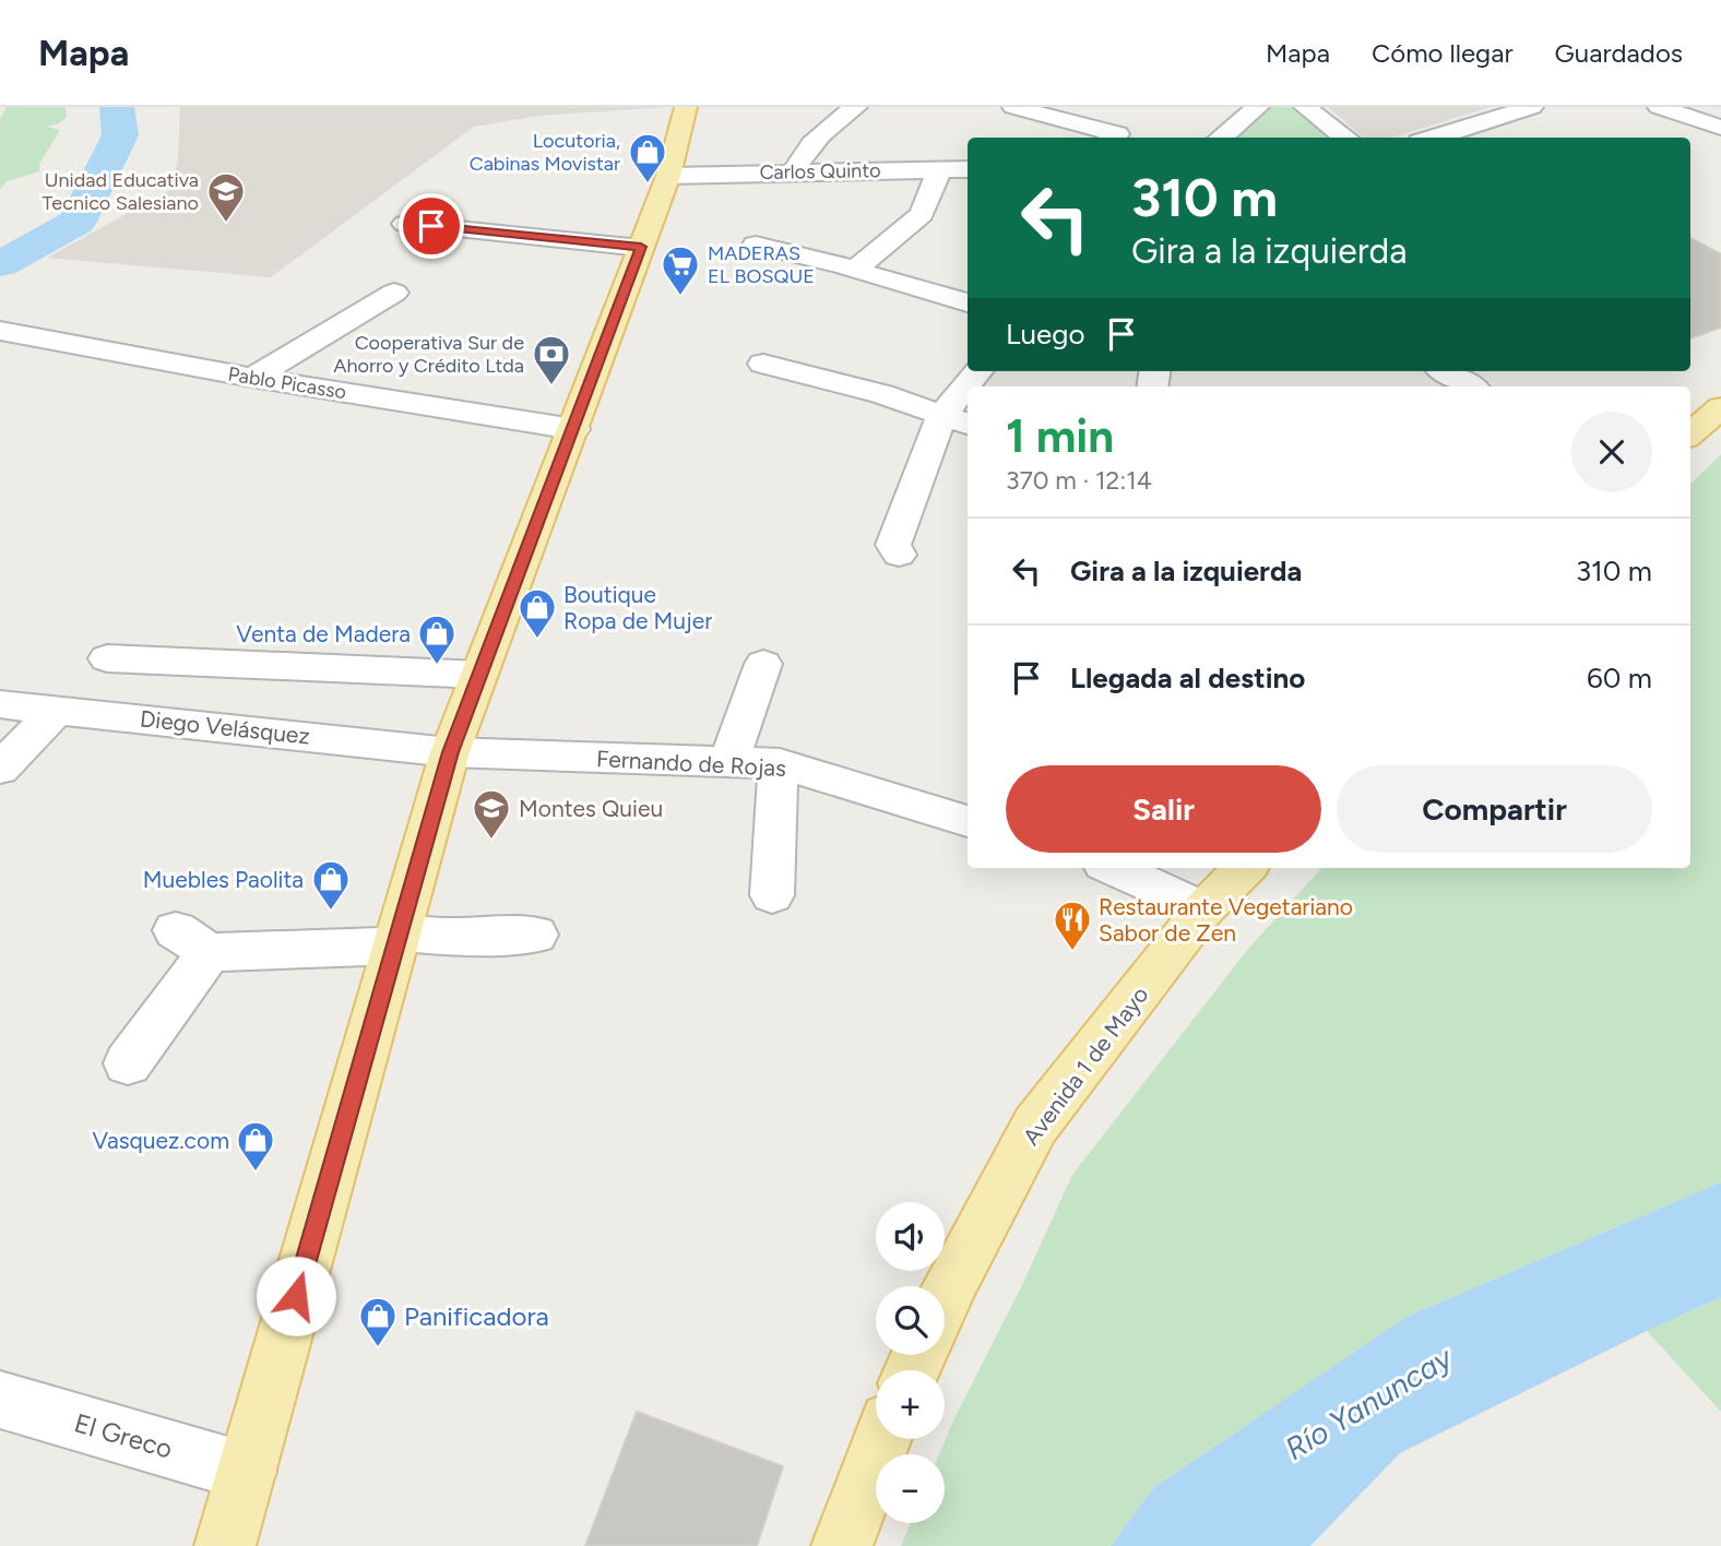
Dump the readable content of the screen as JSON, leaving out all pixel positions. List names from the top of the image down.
{
  "streets": {
    "main road": ["Avenida 1 de Mayo"],
    "street": [
      "Carlos Quinto",
      "Pablo Picasso",
      "Diego Velásquez",
      "Fernando de Rojas",
      "El Greco"
    ]
  },
  "crossings": [
    ["Diego Velásquez", "Fernando de Rojas"]
  ],
  "water": ["Río Yanuncay"],
  "places": {
    "shop": [
      "Locutoria, Cabinas Movistar",
      "Boutique Ropa de Mujer",
      "Venta de Madera",
      "Muebles Paolita",
      "Vasquez.com",
      "Panificadora"
    ],
    "school or university": ["Unidad Educativa Tecnico Salesiano", "Montes Quieu"],
    "supermarket": ["MADERAS EL BOSQUE"],
    "bank": ["Cooperativa Sur de Ahorro y Crédito Ltda"],
    "restaurant": ["Restaurante Vegetariano Sabor de Zen"]
  },
  "page": {
    "header": "Mapa",
    "nav": ["Mapa", "Cómo llegar", "Guardados"],
    "turn": ["310 m", "Gira a la izquierda"],
    "then": "Luego",
    "heading": ["1 min", "370 m · 12:14"],
    "list": [
      {
        "name": "Gira a la izquierda",
        "value": "310 m"
      },
      {
        "name": "Llegada al destino",
        "value": "60 m"
      }
    ],
    "buttons": ["Salir", "Compartir"],
    "map_buttons": ["+", "−"]
  }
}
